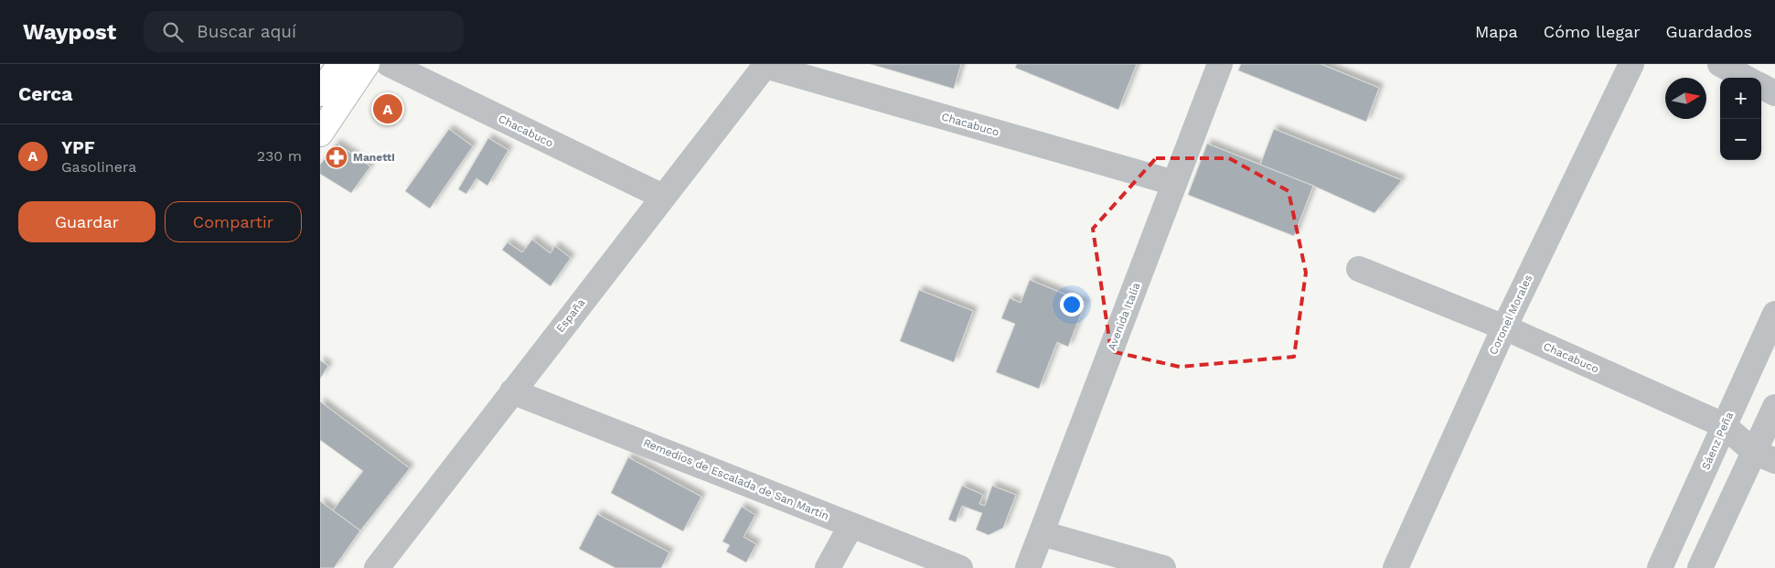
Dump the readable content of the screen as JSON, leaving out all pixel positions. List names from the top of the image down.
{
  "streets": {
    "street": [
      "Chacabuco",
      "Coronel Morales",
      "España",
      "Avenida Italia",
      "Sáenz Peña",
      "Remedios de Escalada de San Martín"
    ]
  },
  "crossings": [
    ["Chacabuco", "Coronel Morales"],
    ["Chacabuco", "España"],
    ["Chacabuco", "Avenida Italia"],
    ["Chacabuco", "Sáenz Peña"],
    ["España", "Remedios de Escalada de San Martín"]
  ],
  "places": {
    "pharmacy": ["Manetti"]
  },
  "north": "right",
  "page": {
    "header": "Waypost",
    "search": "Buscar aquí",
    "nav": ["Mapa", "Cómo llegar", "Guardados"],
    "heading": "Cerca",
    "map_buttons": ["+", "−"],
    "pins": "A",
    "list": [
      {
        "mark": "A",
        "name": "YPF",
        "note": "Gasolinera",
        "value": "230 m"
      }
    ],
    "buttons": ["Guardar", "Compartir"]
  }
}
